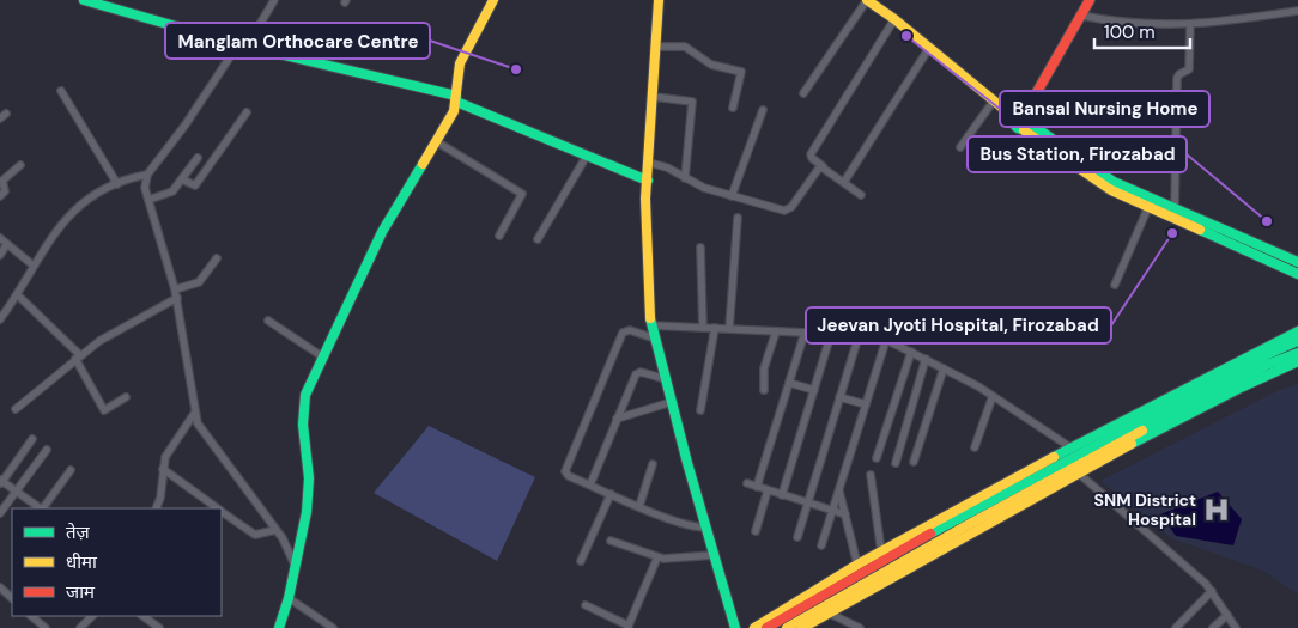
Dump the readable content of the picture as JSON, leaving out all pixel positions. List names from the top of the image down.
{
  "places": {
    "other": [
      "Bansal Nursing Home",
      "Manglam Orthocare Centre",
      "Bus Station, Firozabad",
      "Jeevan Jyoti Hospital, Firozabad"
    ],
    "hospital": ["SNM District Hospital"]
  },
  "legend": ["तेज़", "धीमा", "जाम"],
  "scale_bar": "100 m"
}
